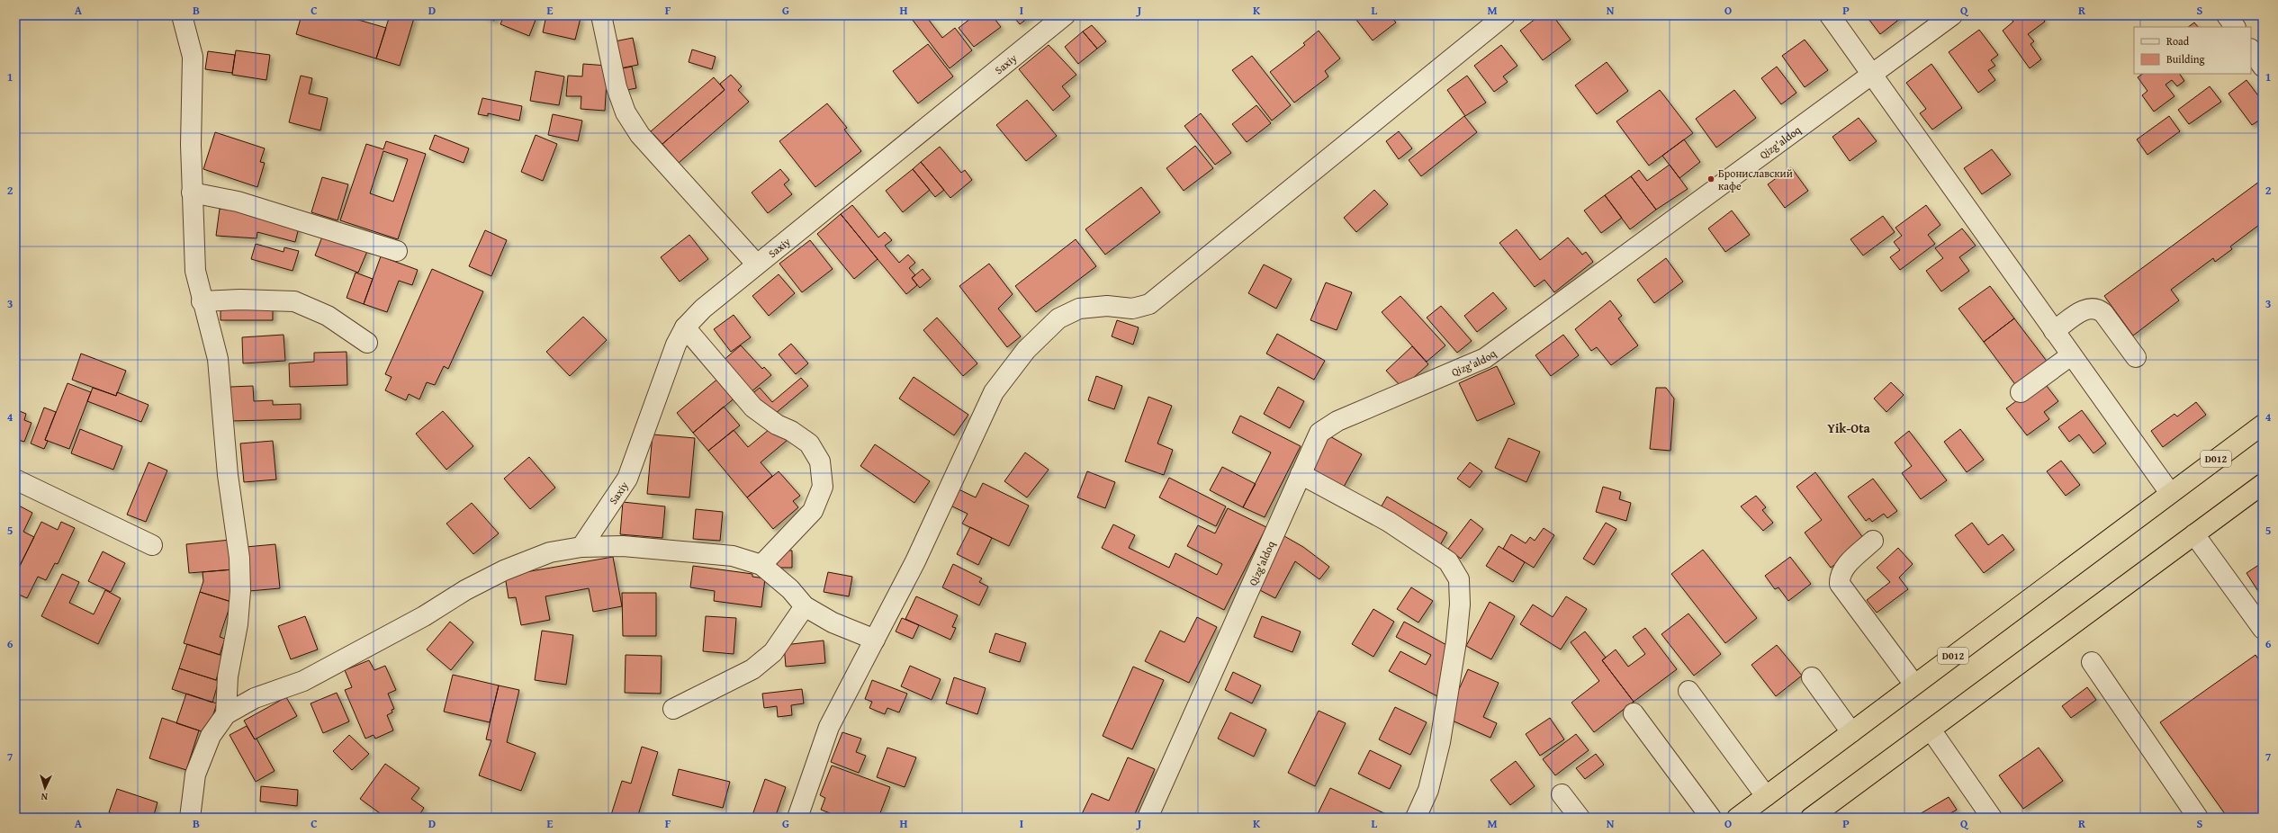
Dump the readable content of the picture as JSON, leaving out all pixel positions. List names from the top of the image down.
{
  "streets": {
    "highway": ["D012"],
    "street": ["Saxiy", "Qizg'aldoq"]
  },
  "districts": ["Yik-Ota"],
  "places": ["Брониславский кафе"],
  "legend": ["Road", "Building"],
  "north": "bottom",
  "grid": {
    "columns": [
      "A",
      "B",
      "C",
      "D",
      "E",
      "F",
      "G",
      "H",
      "I",
      "J",
      "K",
      "L",
      "M",
      "N",
      "O",
      "P",
      "Q",
      "R",
      "S"
    ],
    "rows": [
      "1",
      "2",
      "3",
      "4",
      "5",
      "6",
      "7"
    ]
  }
}
